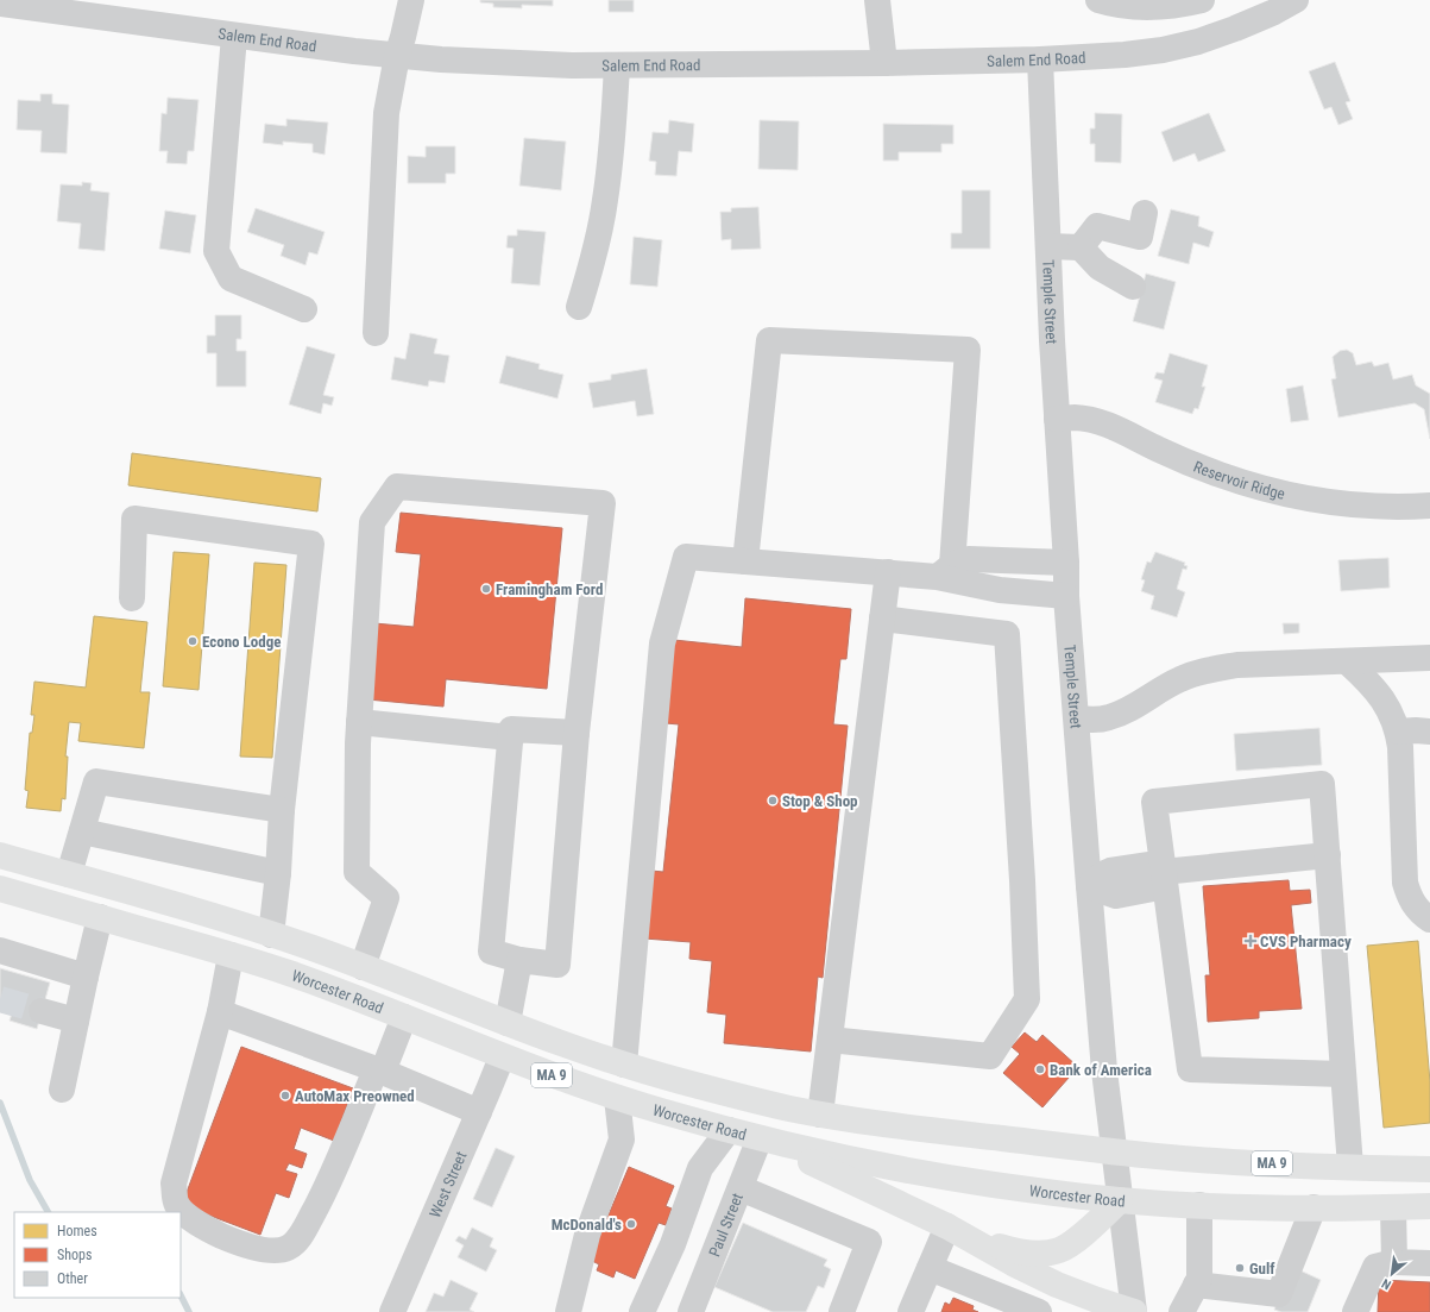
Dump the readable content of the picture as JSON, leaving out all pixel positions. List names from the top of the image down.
{
  "streets": {
    "highway": ["Worcester Road", "MA 9"],
    "street": [
      "Salem End Road",
      "Temple Street",
      "Reservoir Ridge",
      "West Street",
      "Paul Street"
    ]
  },
  "crossings": [
    ["Salem End Road", "Temple Street"],
    ["Temple Street", "Reservoir Ridge"],
    ["Temple Street", "Worcester Road"],
    ["Worcester Road", "West Street"],
    ["Worcester Road", "Paul Street"]
  ],
  "places": {
    "other": [
      "Framingham Ford",
      "Econo Lodge",
      "Stop & Shop",
      "Bank of America",
      "AutoMax Preowned",
      "McDonald's",
      "Gulf"
    ],
    "health": ["CVS Pharmacy"]
  },
  "legend": ["Homes", "Shops", "Other"],
  "north": "bottom left"
}
